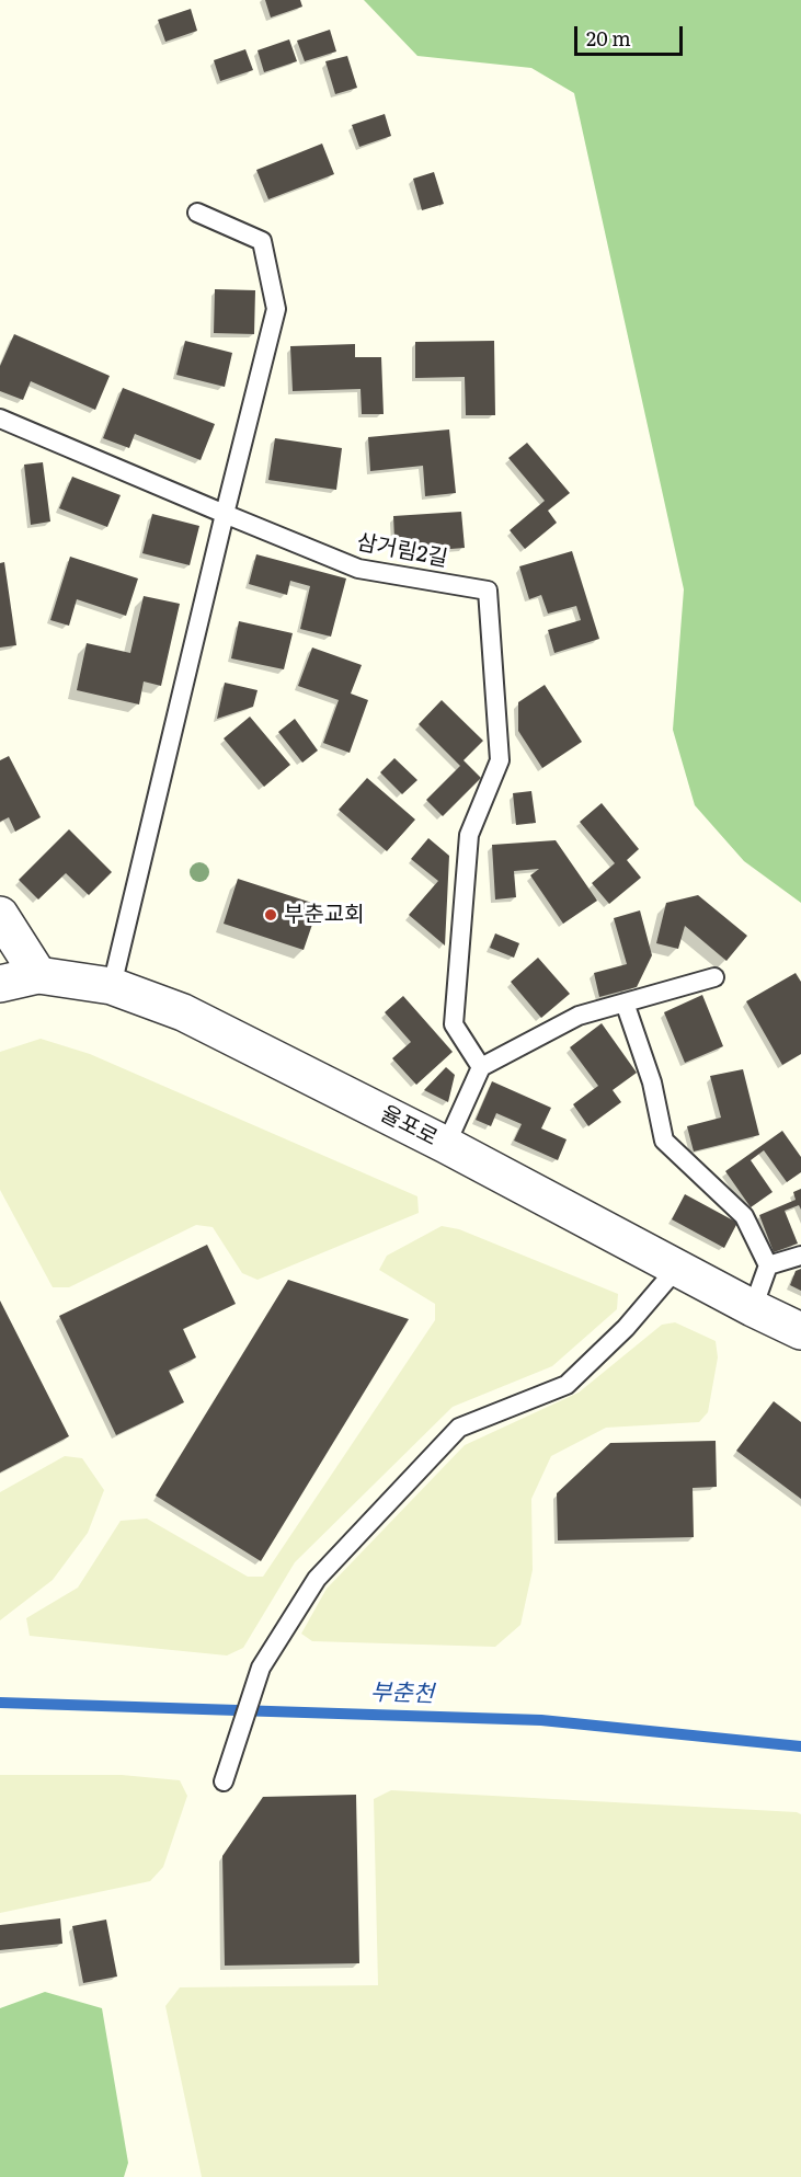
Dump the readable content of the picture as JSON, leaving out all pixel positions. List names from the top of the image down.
{
  "streets": {
    "street": ["율포로"],
    "lane": ["삼거림2길"]
  },
  "water": ["부춘천"],
  "places": ["부춘교회"],
  "scale_bar": "20 m"
}
